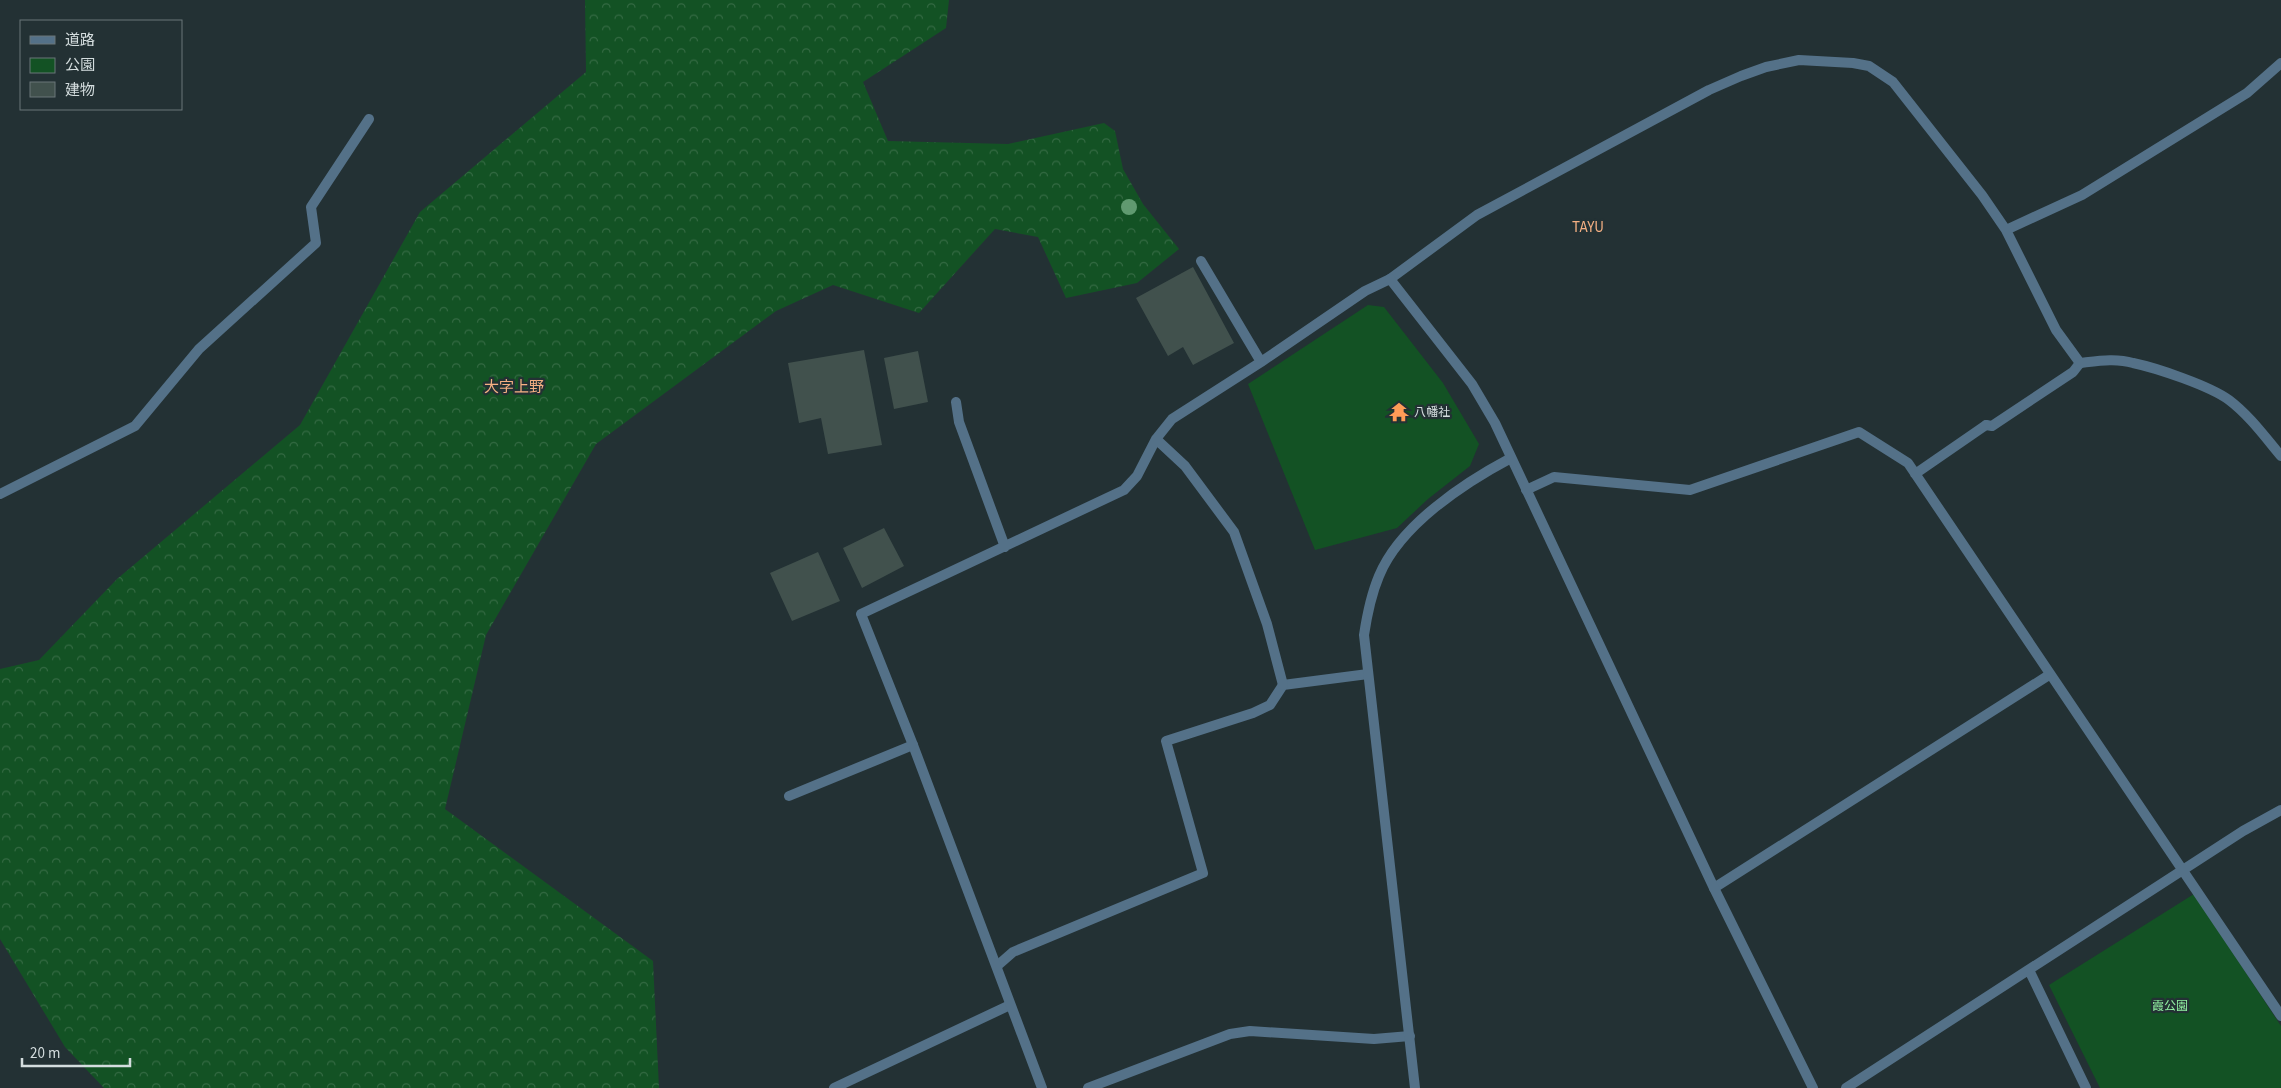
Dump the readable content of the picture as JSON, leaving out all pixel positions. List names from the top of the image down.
{
  "districts": ["TAYU", "大字上野"],
  "parks": ["霞公園"],
  "places": {
    "temple": ["八幡社"]
  },
  "legend": ["道路", "公園", "建物"],
  "scale_bar": "20 m"
}
